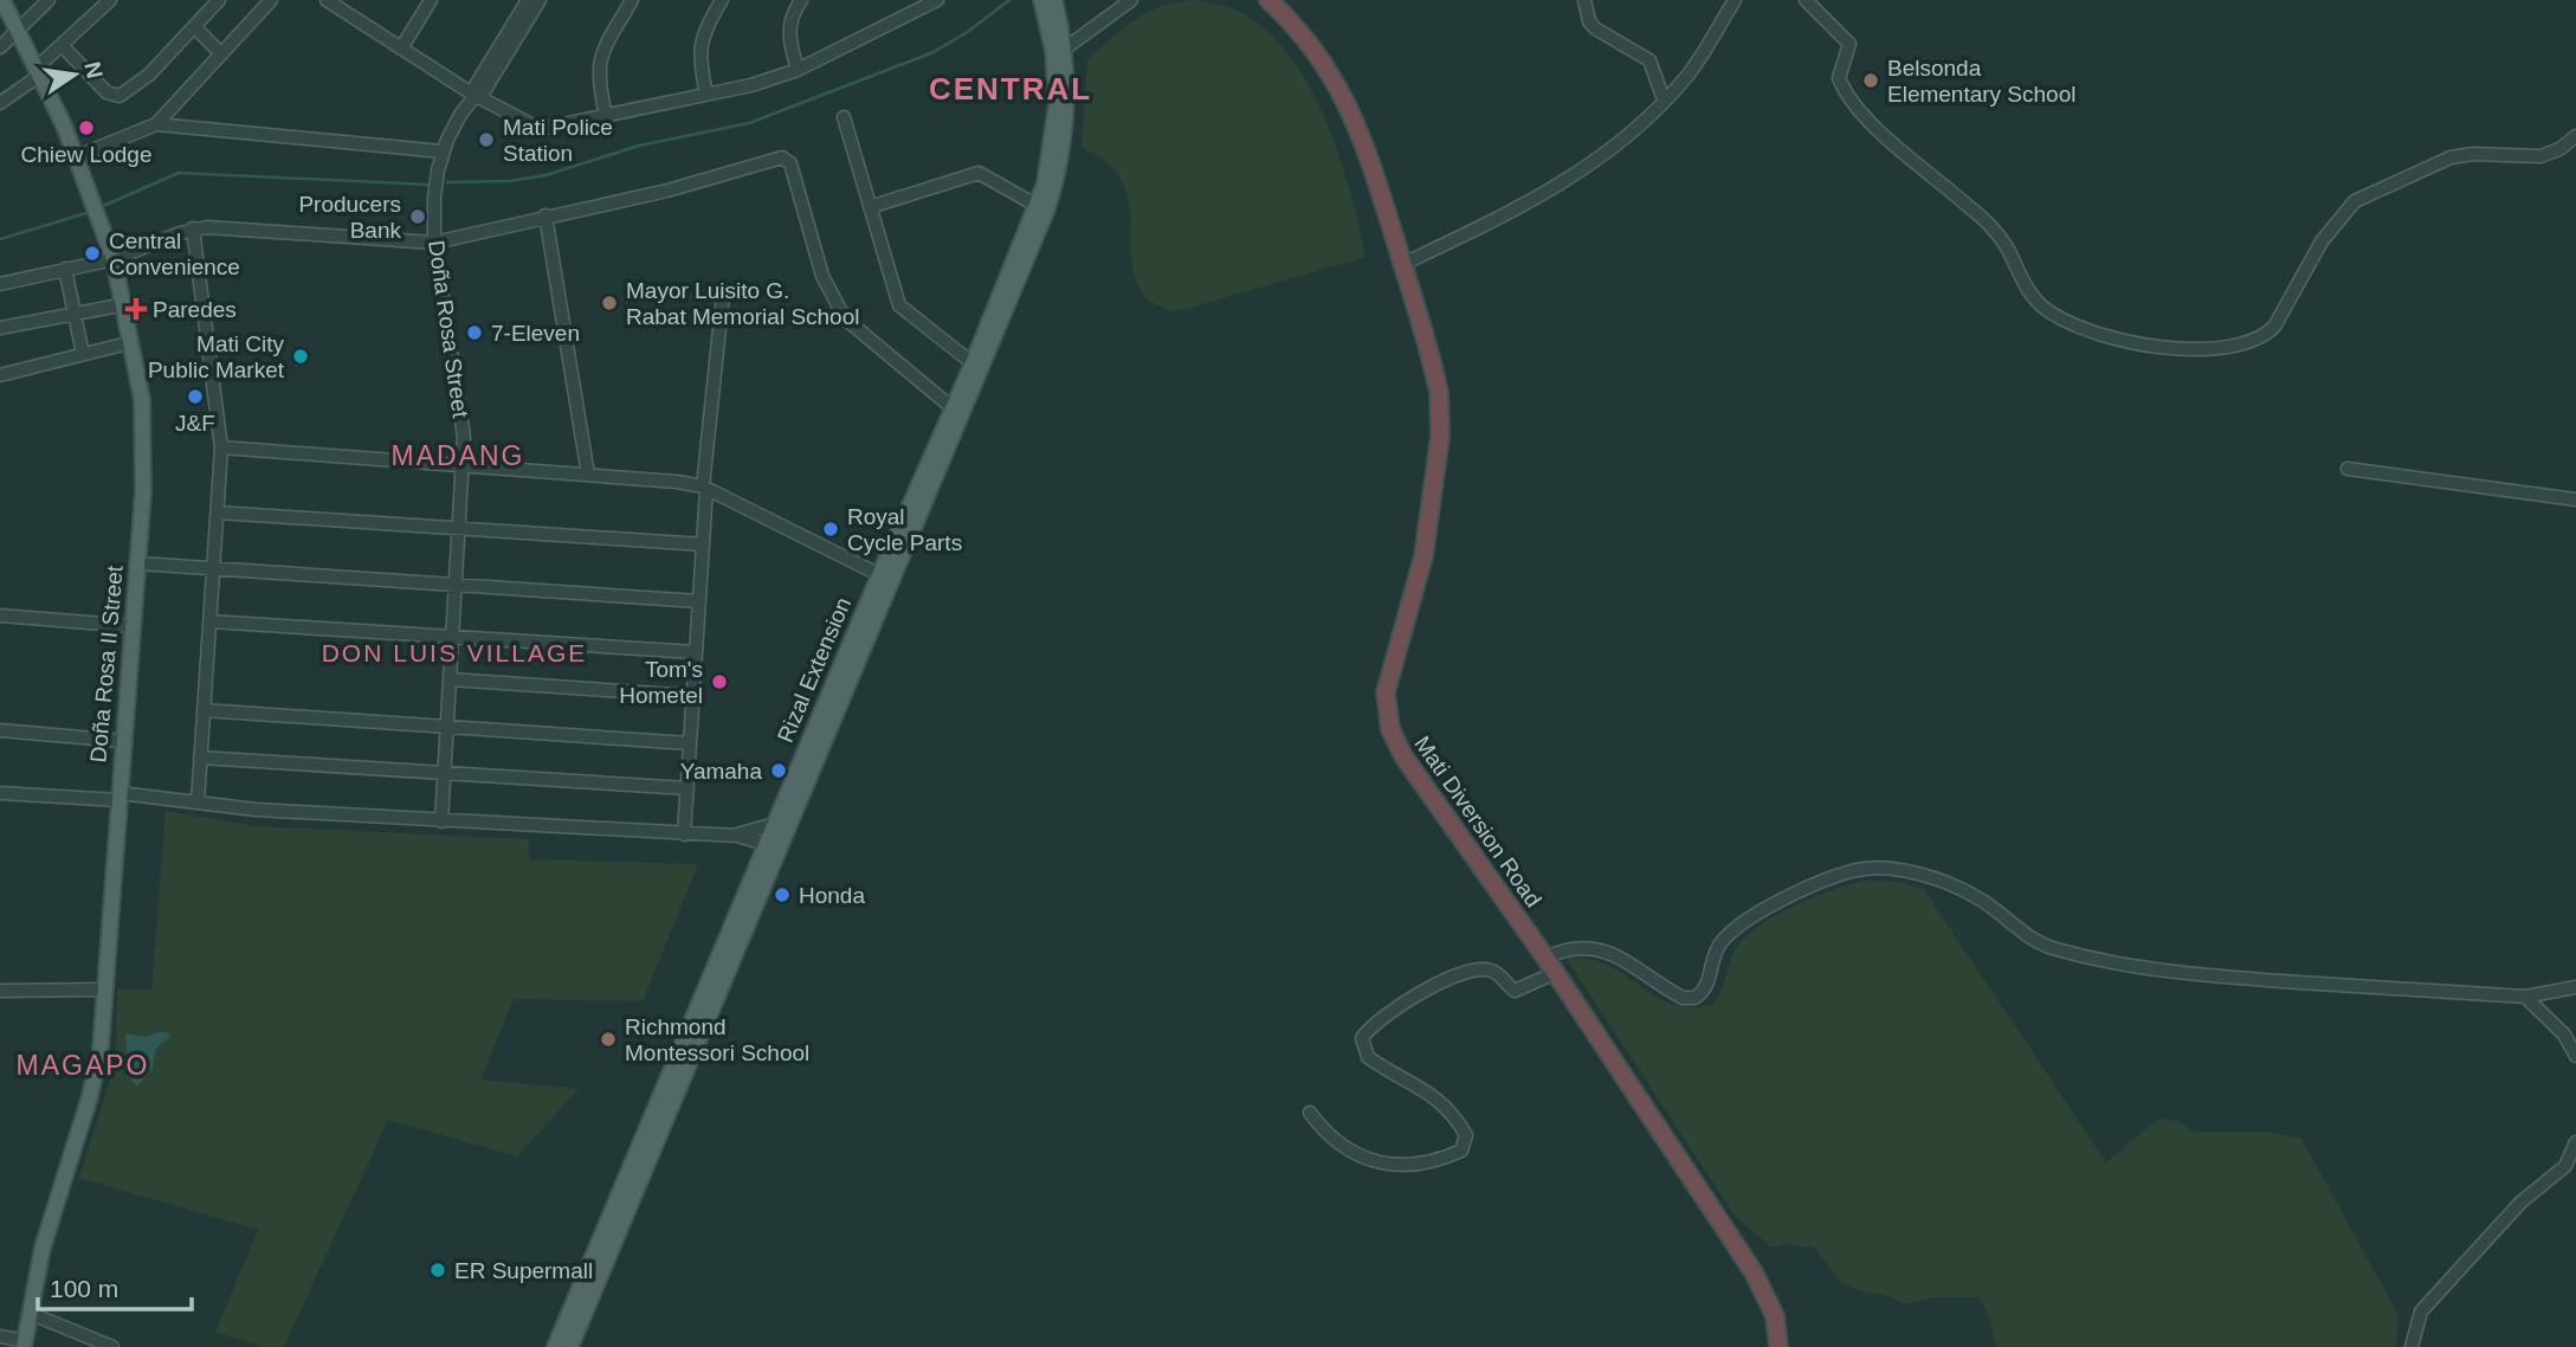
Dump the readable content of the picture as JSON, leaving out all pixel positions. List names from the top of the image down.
{
  "streets": {
    "highway": ["Mati Diversion Road"],
    "main road": ["Doña Rosa II Street", "Rizal Extension"],
    "street": ["Doña Rosa Street"]
  },
  "districts": [
    "CENTRAL",
    "MADANG",
    "DON LUIS VILLAGE",
    "MAGAPO"
  ],
  "places": {
    "other": [
      "Belsonda Elementary School",
      "Chiew Lodge",
      "Mati Police Station",
      "Producers Bank",
      "Central Convenience",
      "Mayor Luisito G. Rabat Memorial School",
      "7-Eleven",
      "Mati City Public Market",
      "J&F",
      "Royal Cycle Parts",
      "Tom's Hometel",
      "Yamaha",
      "Honda",
      "Richmond Montessori School",
      "ER Supermall"
    ],
    "health": ["Paredes"]
  },
  "scale_bar": "100 m",
  "north": "right"
}
